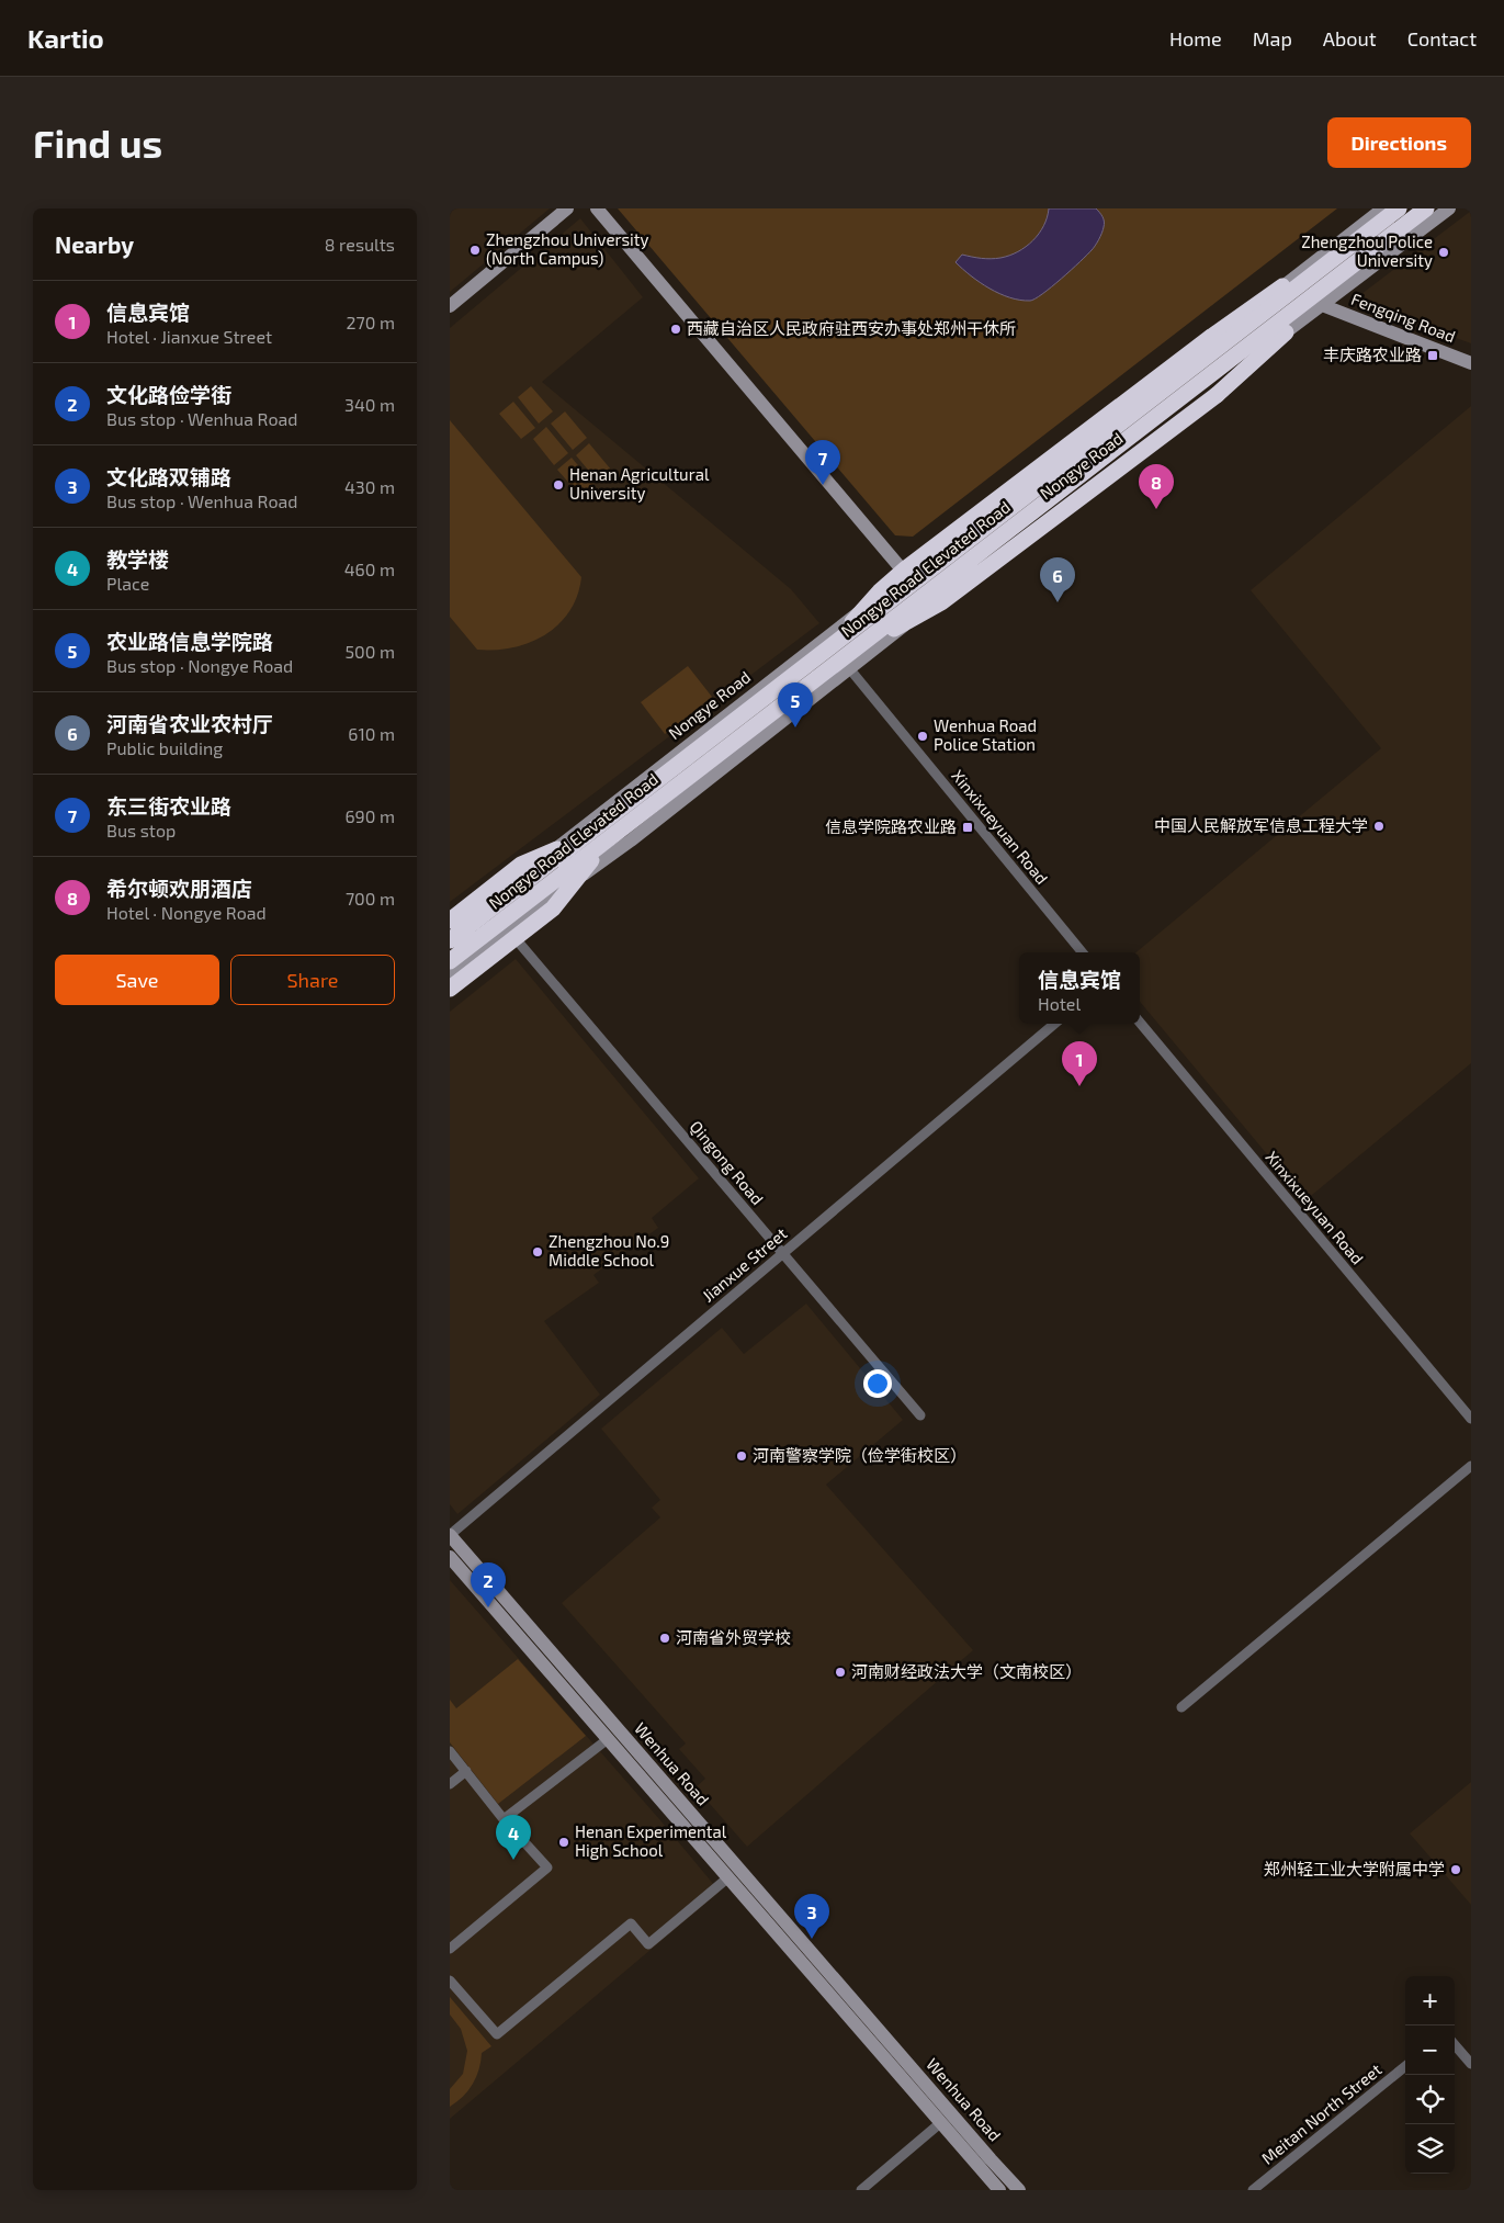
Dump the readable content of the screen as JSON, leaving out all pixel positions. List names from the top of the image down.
{
  "streets": {
    "highway": ["Nongye Road Elevated Road"],
    "street": [
      "Fengqing Road",
      "Nongye Road",
      "Xinxixueyuan Road",
      "Qingong Road",
      "Jianxue Street",
      "Wenhua Road",
      "Meitan North Street"
    ]
  },
  "crossings": [
    ["Fengqing Road", "Nongye Road"],
    ["Nongye Road", "Xinxixueyuan Road"],
    ["Nongye Road", "Qingong Road"],
    ["Qingong Road", "Jianxue Street"],
    ["Jianxue Street", "Wenhua Road"]
  ],
  "places": {
    "other": [
      "Zhengzhou University (North Campus)",
      "Zhengzhou Police University",
      "西藏自治区人民政府驻西安办事处郑州干休所",
      "Henan Agricultural University",
      "Wenhua Road Police Station",
      "中国人民解放军信息工程大学",
      "Zhengzhou No.9 Middle School",
      "河南警察学院（俭学街校区）",
      "河南省外贸学校",
      "河南财经政法大学（文南校区）",
      "Henan Experimental High School",
      "郑州轻工业大学附属中学"
    ],
    "transit": ["丰庆路农业路", "信息学院路农业路"]
  },
  "page": {
    "header": "Kartio",
    "nav": [
      "Home",
      "Map",
      "About",
      "Contact"
    ],
    "buttons": [
      "Directions",
      ["Save", "Share"]
    ],
    "title": "Find us",
    "heading": ["Nearby", "8 results"],
    "list": [
      {
        "mark": "1",
        "name": "信息宾馆",
        "note": "Hotel · Jianxue Street",
        "value": "270 m"
      },
      {
        "mark": "2",
        "name": "文化路俭学街",
        "note": "Bus stop · Wenhua Road",
        "value": "340 m"
      },
      {
        "mark": "3",
        "name": "文化路双铺路",
        "note": "Bus stop · Wenhua Road",
        "value": "430 m"
      },
      {
        "mark": "4",
        "name": "教学楼",
        "note": "Place",
        "value": "460 m"
      },
      {
        "mark": "5",
        "name": "农业路信息学院路",
        "note": "Bus stop · Nongye Road",
        "value": "500 m"
      },
      {
        "mark": "6",
        "name": "河南省农业农村厅",
        "note": "Public building",
        "value": "610 m"
      },
      {
        "mark": "7",
        "name": "东三街农业路",
        "note": "Bus stop",
        "value": "690 m"
      },
      {
        "mark": "8",
        "name": "希尔顿欢朋酒店",
        "note": "Hotel · Nongye Road",
        "value": "700 m"
      }
    ],
    "pins": [
      "7",
      "8",
      "6",
      "5",
      "1",
      "2",
      "4",
      "3"
    ],
    "popup": ["信息宾馆", "Hotel"],
    "map_buttons": ["+", "−"]
  }
}
